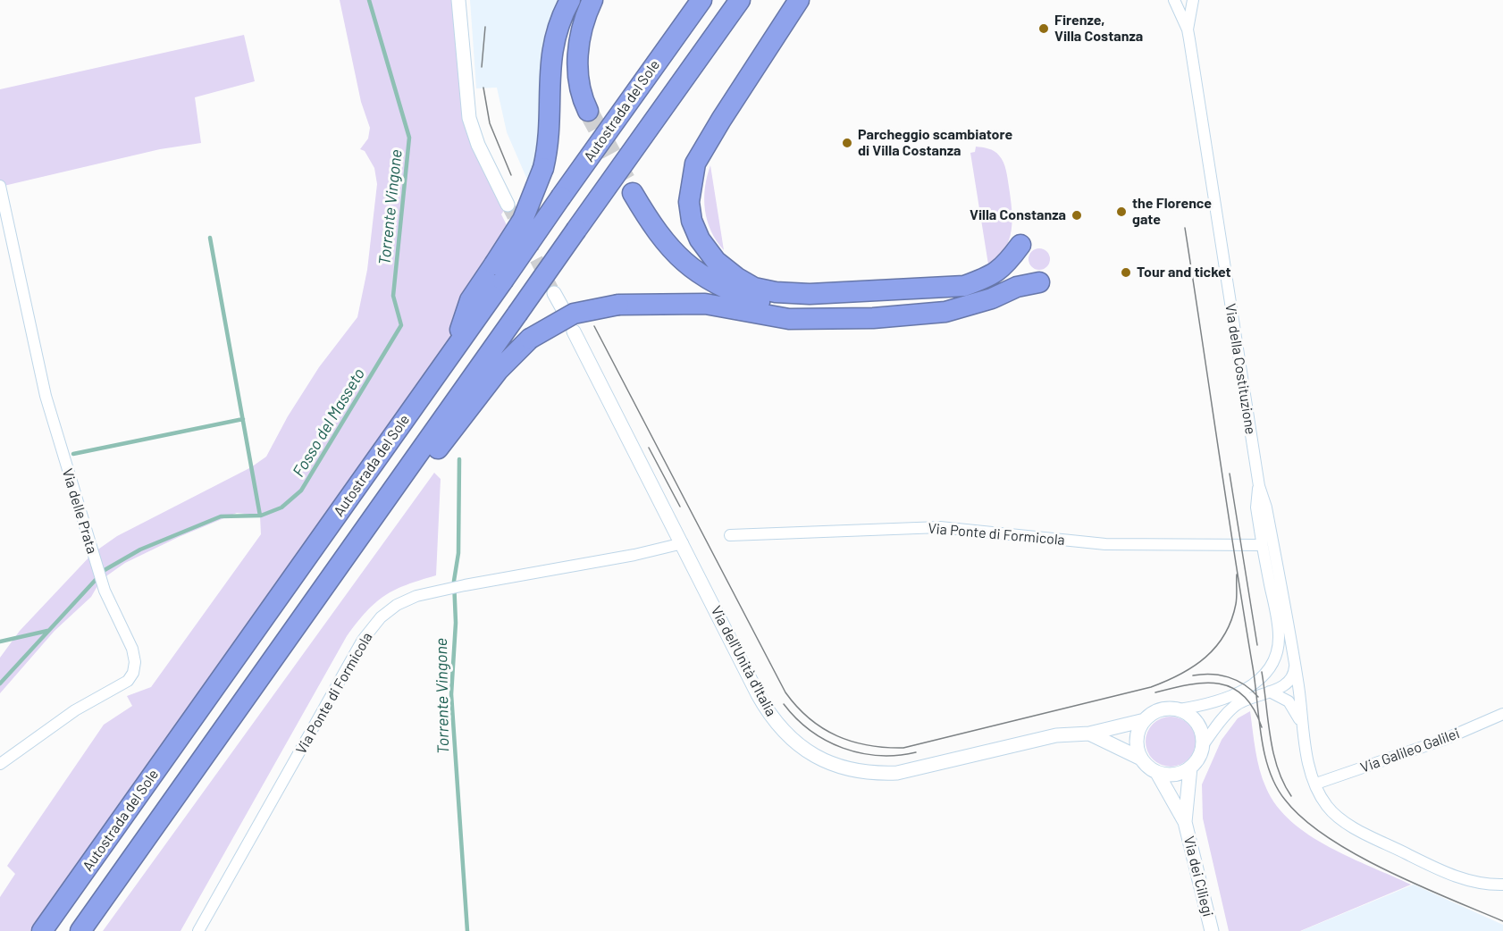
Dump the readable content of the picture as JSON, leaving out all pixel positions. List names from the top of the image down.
{
  "streets": {
    "highway": ["Autostrada del Sole"],
    "street": [
      "Via della Costituzione",
      "Via delle Prata",
      "Via Ponte di Formicola",
      "Via dell'Unità d'Italia",
      "Via Galileo Galilei",
      "Via dei Ciliegi"
    ]
  },
  "crossings": [
    ["Via della Costituzione", "Via Ponte di Formicola"],
    ["Via della Costituzione", "Via dell'Unità d'Italia"],
    ["Via della Costituzione", "Via Galileo Galilei"],
    ["Via della Costituzione", "Via dei Ciliegi"],
    ["Via Ponte di Formicola", "Via dell'Unità d'Italia"],
    ["Via dell'Unità d'Italia", "Via dei Ciliegi"]
  ],
  "water": ["Torrente Vingone", "Fosso del Masseto"],
  "places": [
    "Firenze, Villa Costanza",
    "Parcheggio scambiatore di Villa Costanza",
    "the Florence gate",
    "Villa Constanza",
    "Tour and ticket"
  ]
}
